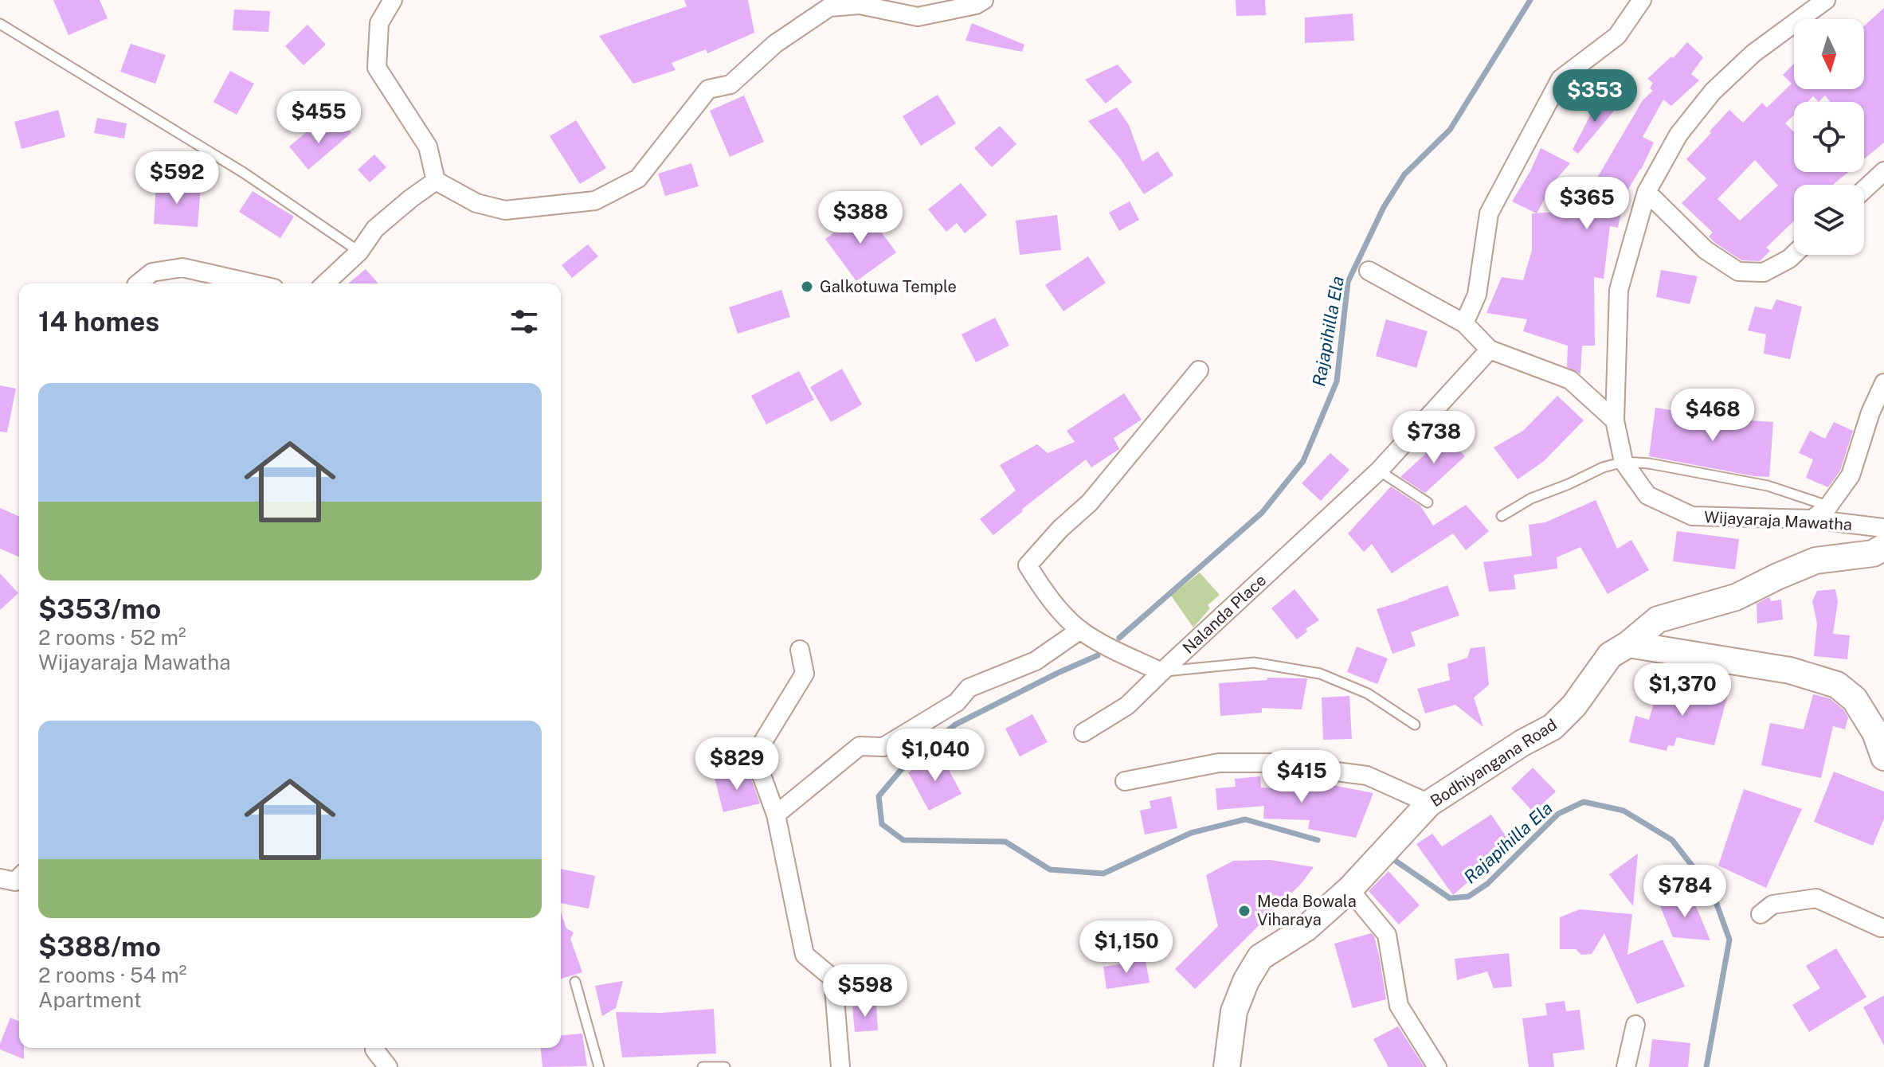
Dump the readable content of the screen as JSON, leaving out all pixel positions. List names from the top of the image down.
{
  "streets": {
    "street": ["Wijayaraja Mawatha", "Nalanda Place", "Bodhiyangana Road"]
  },
  "water": ["Rajapihilla Ela"],
  "places": ["Galkotuwa Temple", "Meda Bowala Viharaya"],
  "north": "bottom",
  "page": {
    "price": [
      "$353",
      "$455",
      "$592",
      "$365",
      "$388",
      "$468",
      "$738",
      "$1,370",
      "$1,040",
      "$829",
      "$415",
      "$784",
      "$1,150",
      "$598"
    ],
    "heading": "14 homes",
    "list": [
      {
        "name": "$353/mo",
        "note": "2 rooms · 52 m² · Wijayaraja Mawatha"
      },
      {
        "name": "$388/mo",
        "note": "2 rooms · 54 m² · Apartment"
      }
    ]
  }
}
